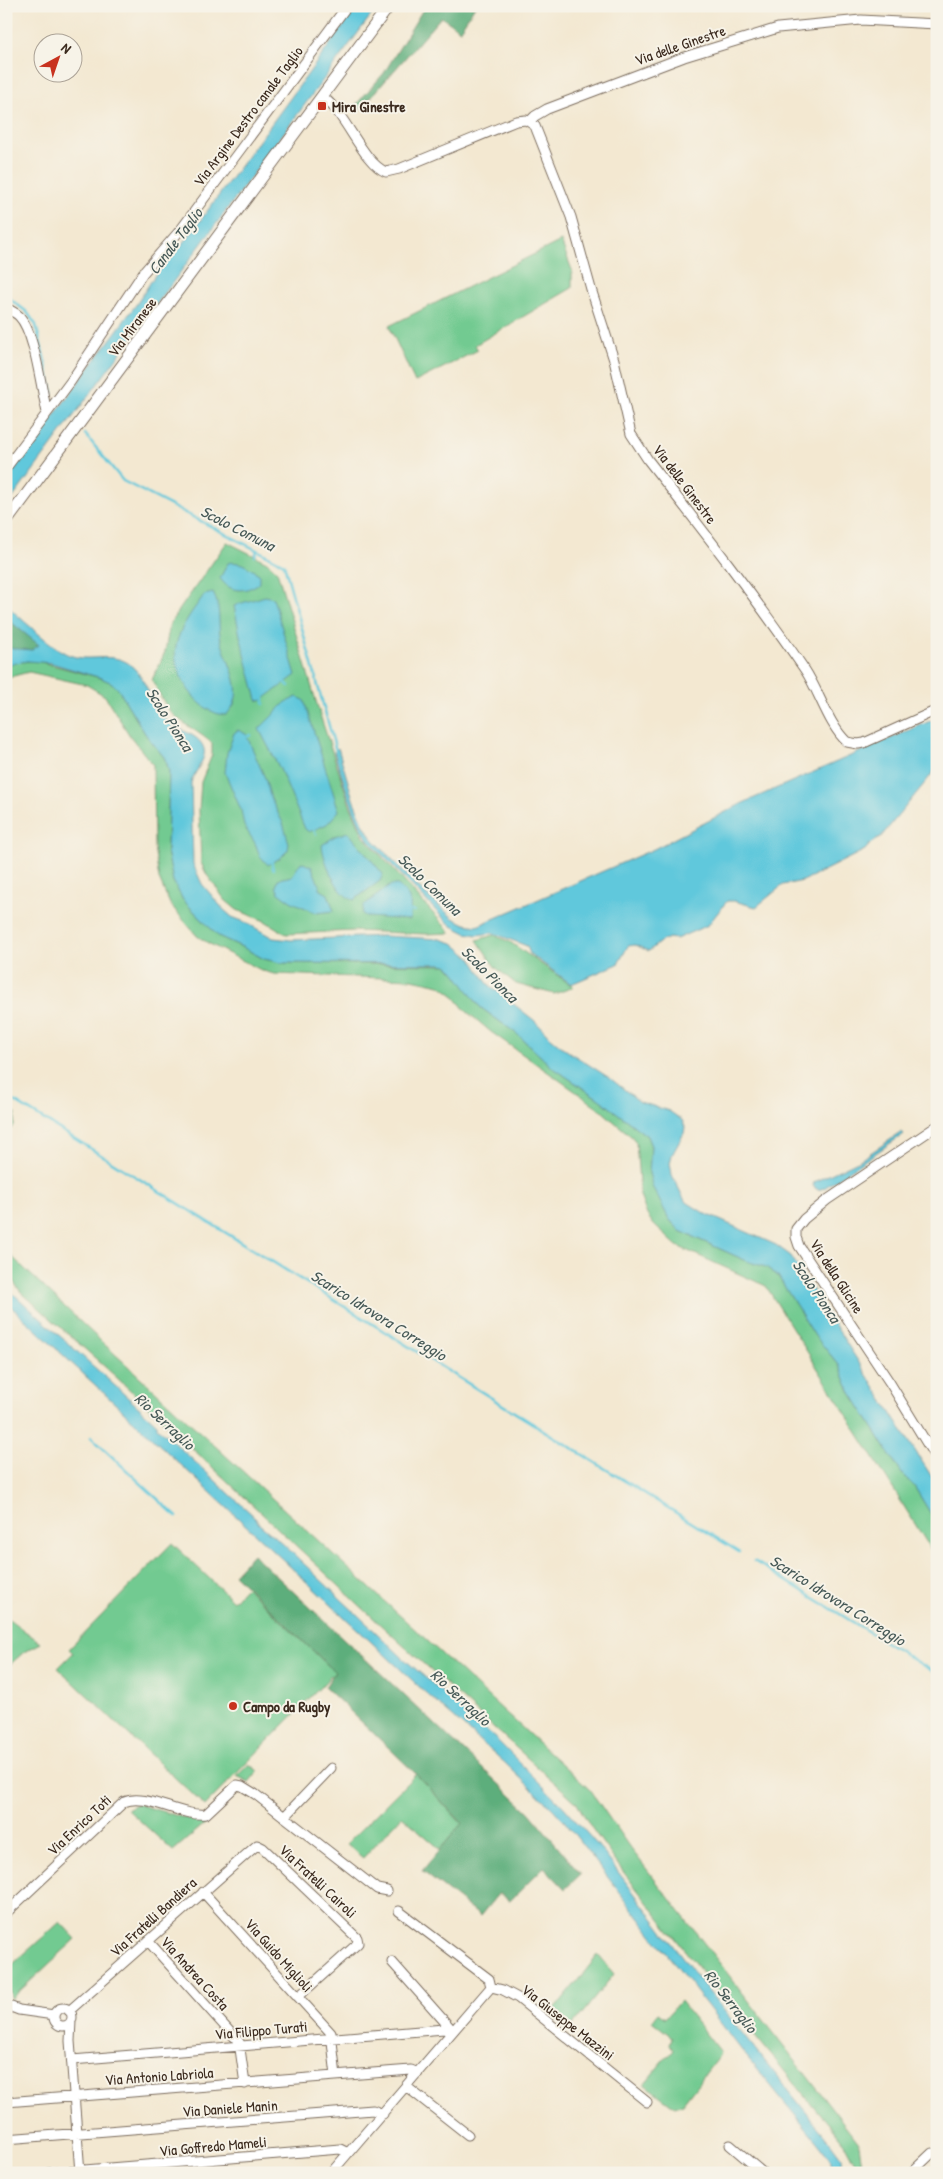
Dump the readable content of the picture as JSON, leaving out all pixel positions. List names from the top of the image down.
{
  "streets": {
    "main road": ["Via Miranese"],
    "street": [
      "Via delle Ginestre",
      "Via Argine Destro canale Taglio",
      "Via della Glicine",
      "Via Enrico Toti",
      "Via Fratelli Cairoli",
      "Via Fratelli Bandiera",
      "Via Guido Miglioli",
      "Via Andrea Costa",
      "Via Giuseppe Mazzini",
      "Via Filippo Turati",
      "Via Antonio Labriola",
      "Via Daniele Manin",
      "Via Goffredo Mameli"
    ]
  },
  "crossings": [
    ["Via delle Ginestre", "Via Miranese"],
    ["Via Fratelli Cairoli", "Via Fratelli Bandiera"],
    ["Via Fratelli Cairoli", "Via Guido Miglioli"],
    ["Via Fratelli Bandiera", "Via Guido Miglioli"],
    ["Via Fratelli Bandiera", "Via Andrea Costa"],
    ["Via Guido Miglioli", "Via Filippo Turati"],
    ["Via Andrea Costa", "Via Filippo Turati"]
  ],
  "water": [
    "Canale Taglio",
    "Scolo Comuna",
    "Scolo Pionca",
    "Scarico Idrovora Correggio",
    "Rio Serraglio"
  ],
  "places": {
    "transit": ["Mira Ginestre"],
    "other": ["Campo da Rugby"]
  },
  "north": "top right"
}
